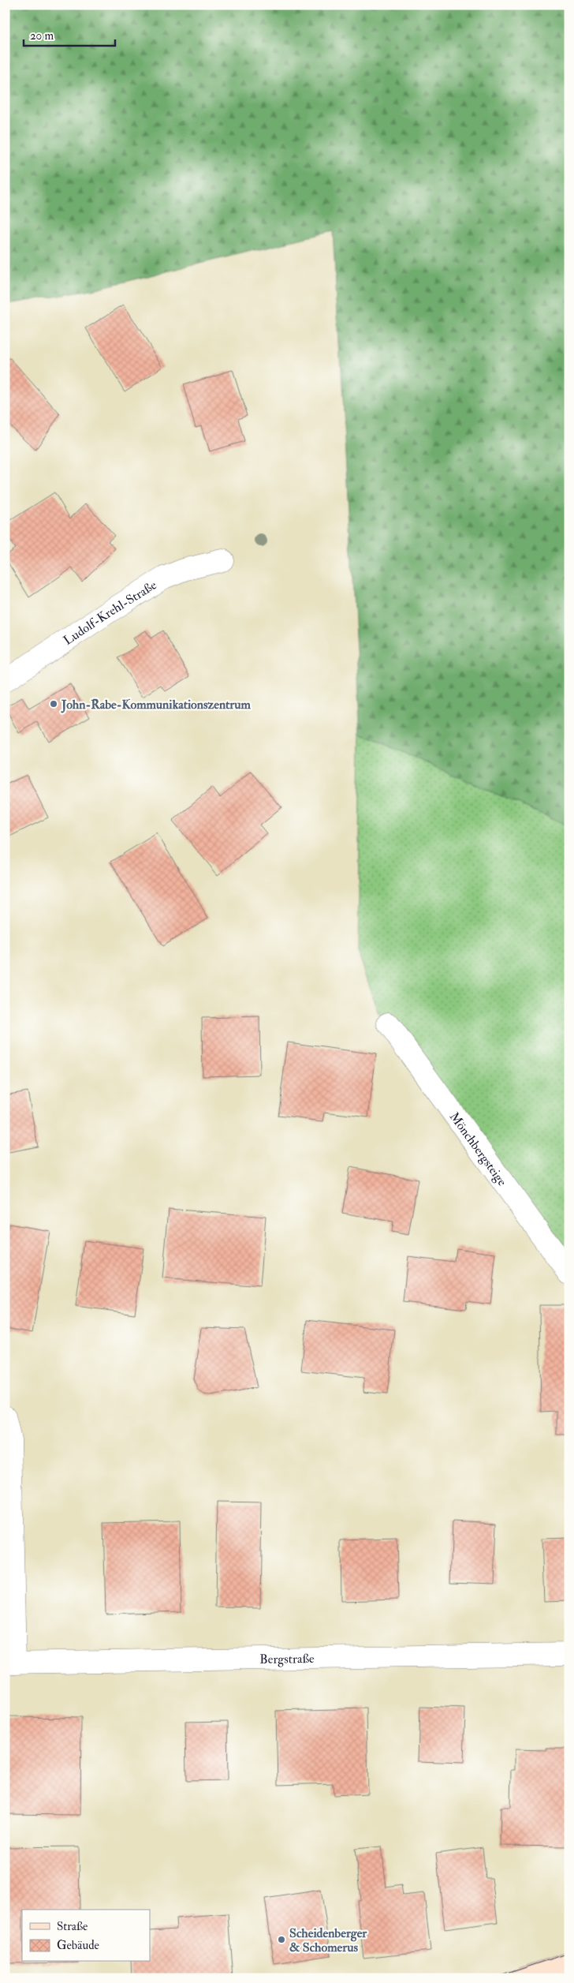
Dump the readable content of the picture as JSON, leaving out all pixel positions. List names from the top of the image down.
{
  "streets": {
    "street": ["Ludolf-Krehl-Straße", "Mönchbergsteige", "Bergstraße"]
  },
  "places": ["John-Rabe-Kommunikationszentrum", "Scheidenberger & Schomerus"],
  "legend": ["Straße", "Gebäude"],
  "scale_bar": "20 m"
}
